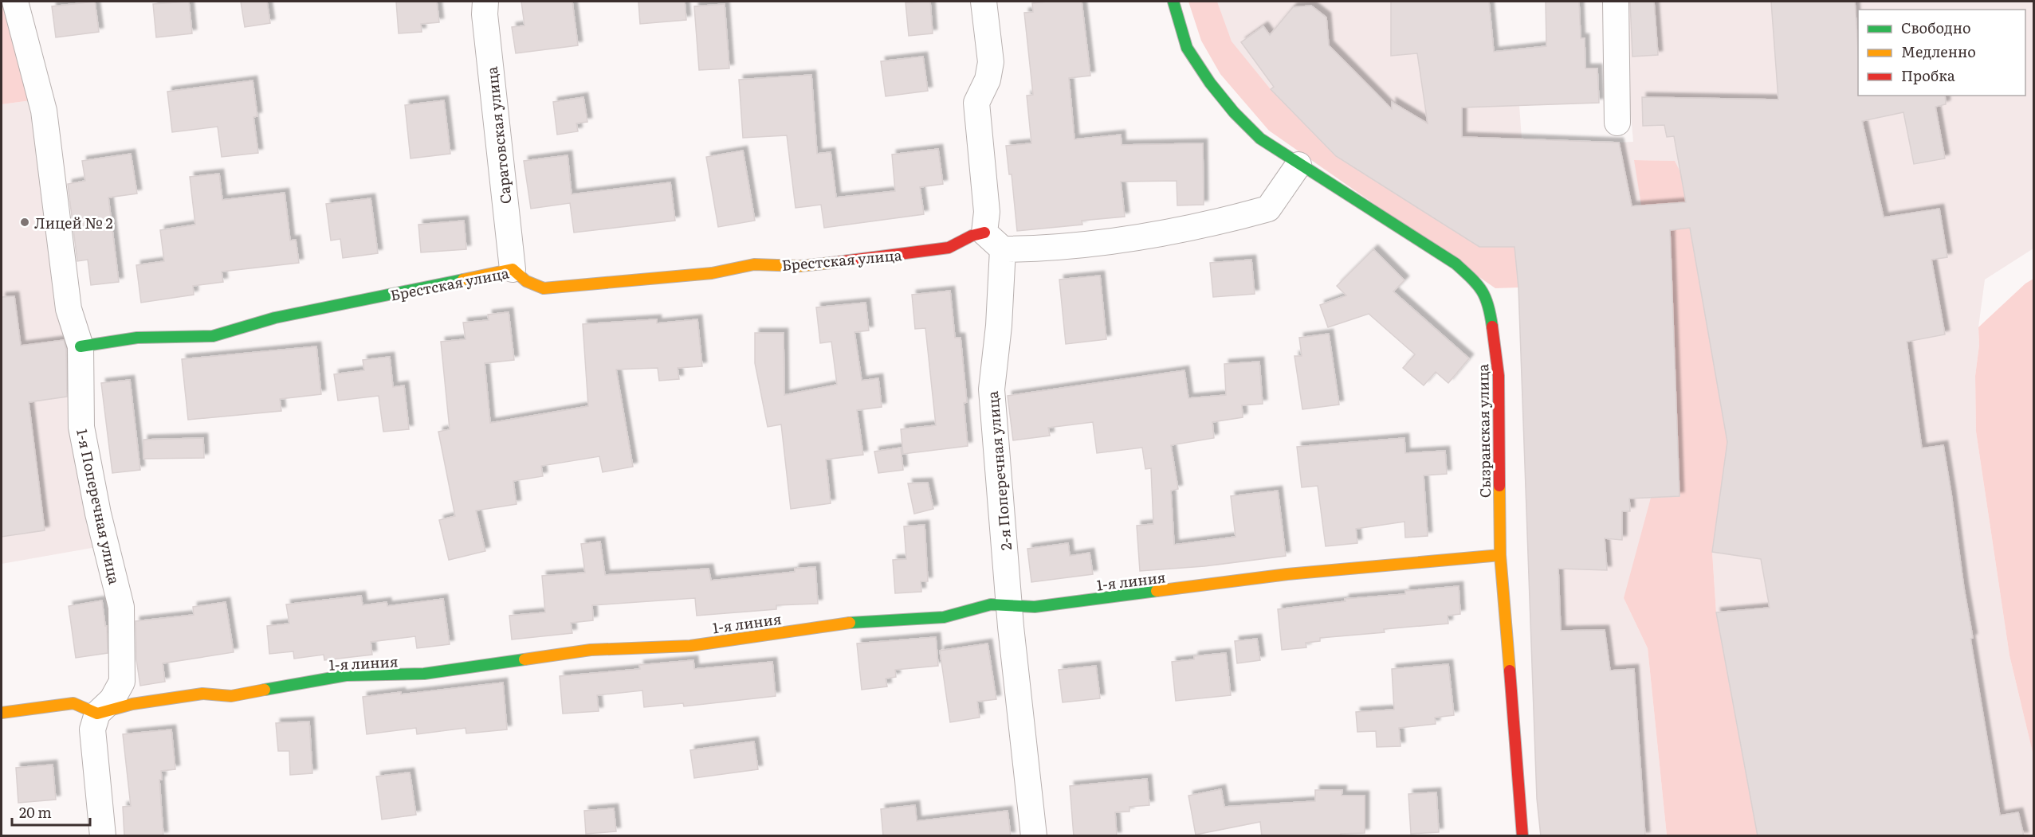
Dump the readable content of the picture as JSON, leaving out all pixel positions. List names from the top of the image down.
{
  "streets": {
    "street": [
      "Саратовская улица",
      "Брестская улица",
      "Сызранская улица",
      "2-я Поперечная улица",
      "1-я Поперечная улица",
      "1-я линия"
    ]
  },
  "crossings": [
    ["Саратовская улица", "Брестская улица"],
    ["Брестская улица", "1-я Поперечная улица"],
    ["Сызранская улица", "1-я линия"],
    ["2-я Поперечная улица", "1-я линия"],
    ["1-я Поперечная улица", "1-я линия"]
  ],
  "places": ["Лицей № 2"],
  "legend": ["Свободно", "Медленно", "Пробка"],
  "scale_bar": "20 m"
}
